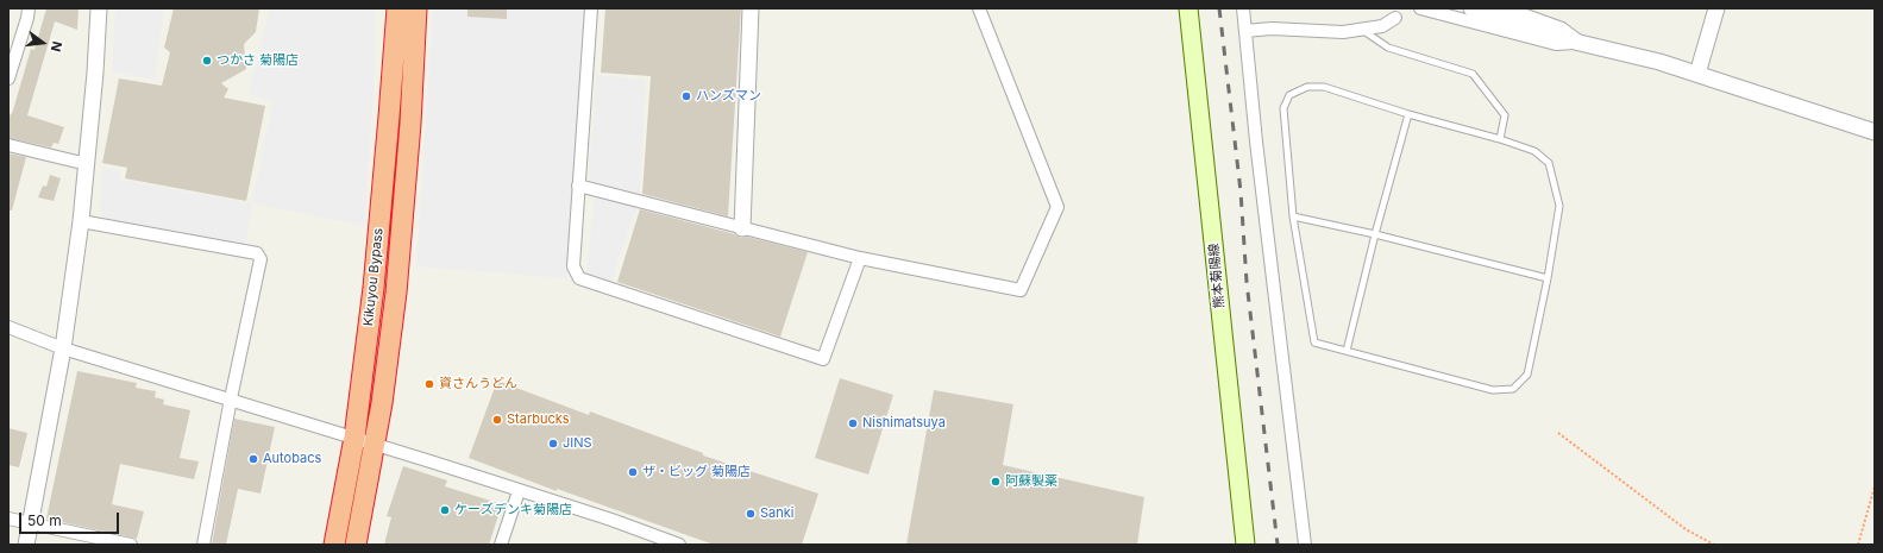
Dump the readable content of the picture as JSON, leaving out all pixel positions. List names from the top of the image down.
{
  "streets": {
    "highway": ["Kikuyou Bypass"],
    "main road": ["熊本菊陽線"]
  },
  "places": [
    "つかさ 菊陽店",
    "ハンズマン",
    "資さんうどん",
    "Starbucks",
    "Nishimatsuya",
    "JINS",
    "Autobacs",
    "ザ・ビッグ 菊陽店",
    "阿蘇製薬",
    "ケーズデンキ菊陽店",
    "Sanki"
  ],
  "scale_bar": "50 m",
  "north": "right"
}
